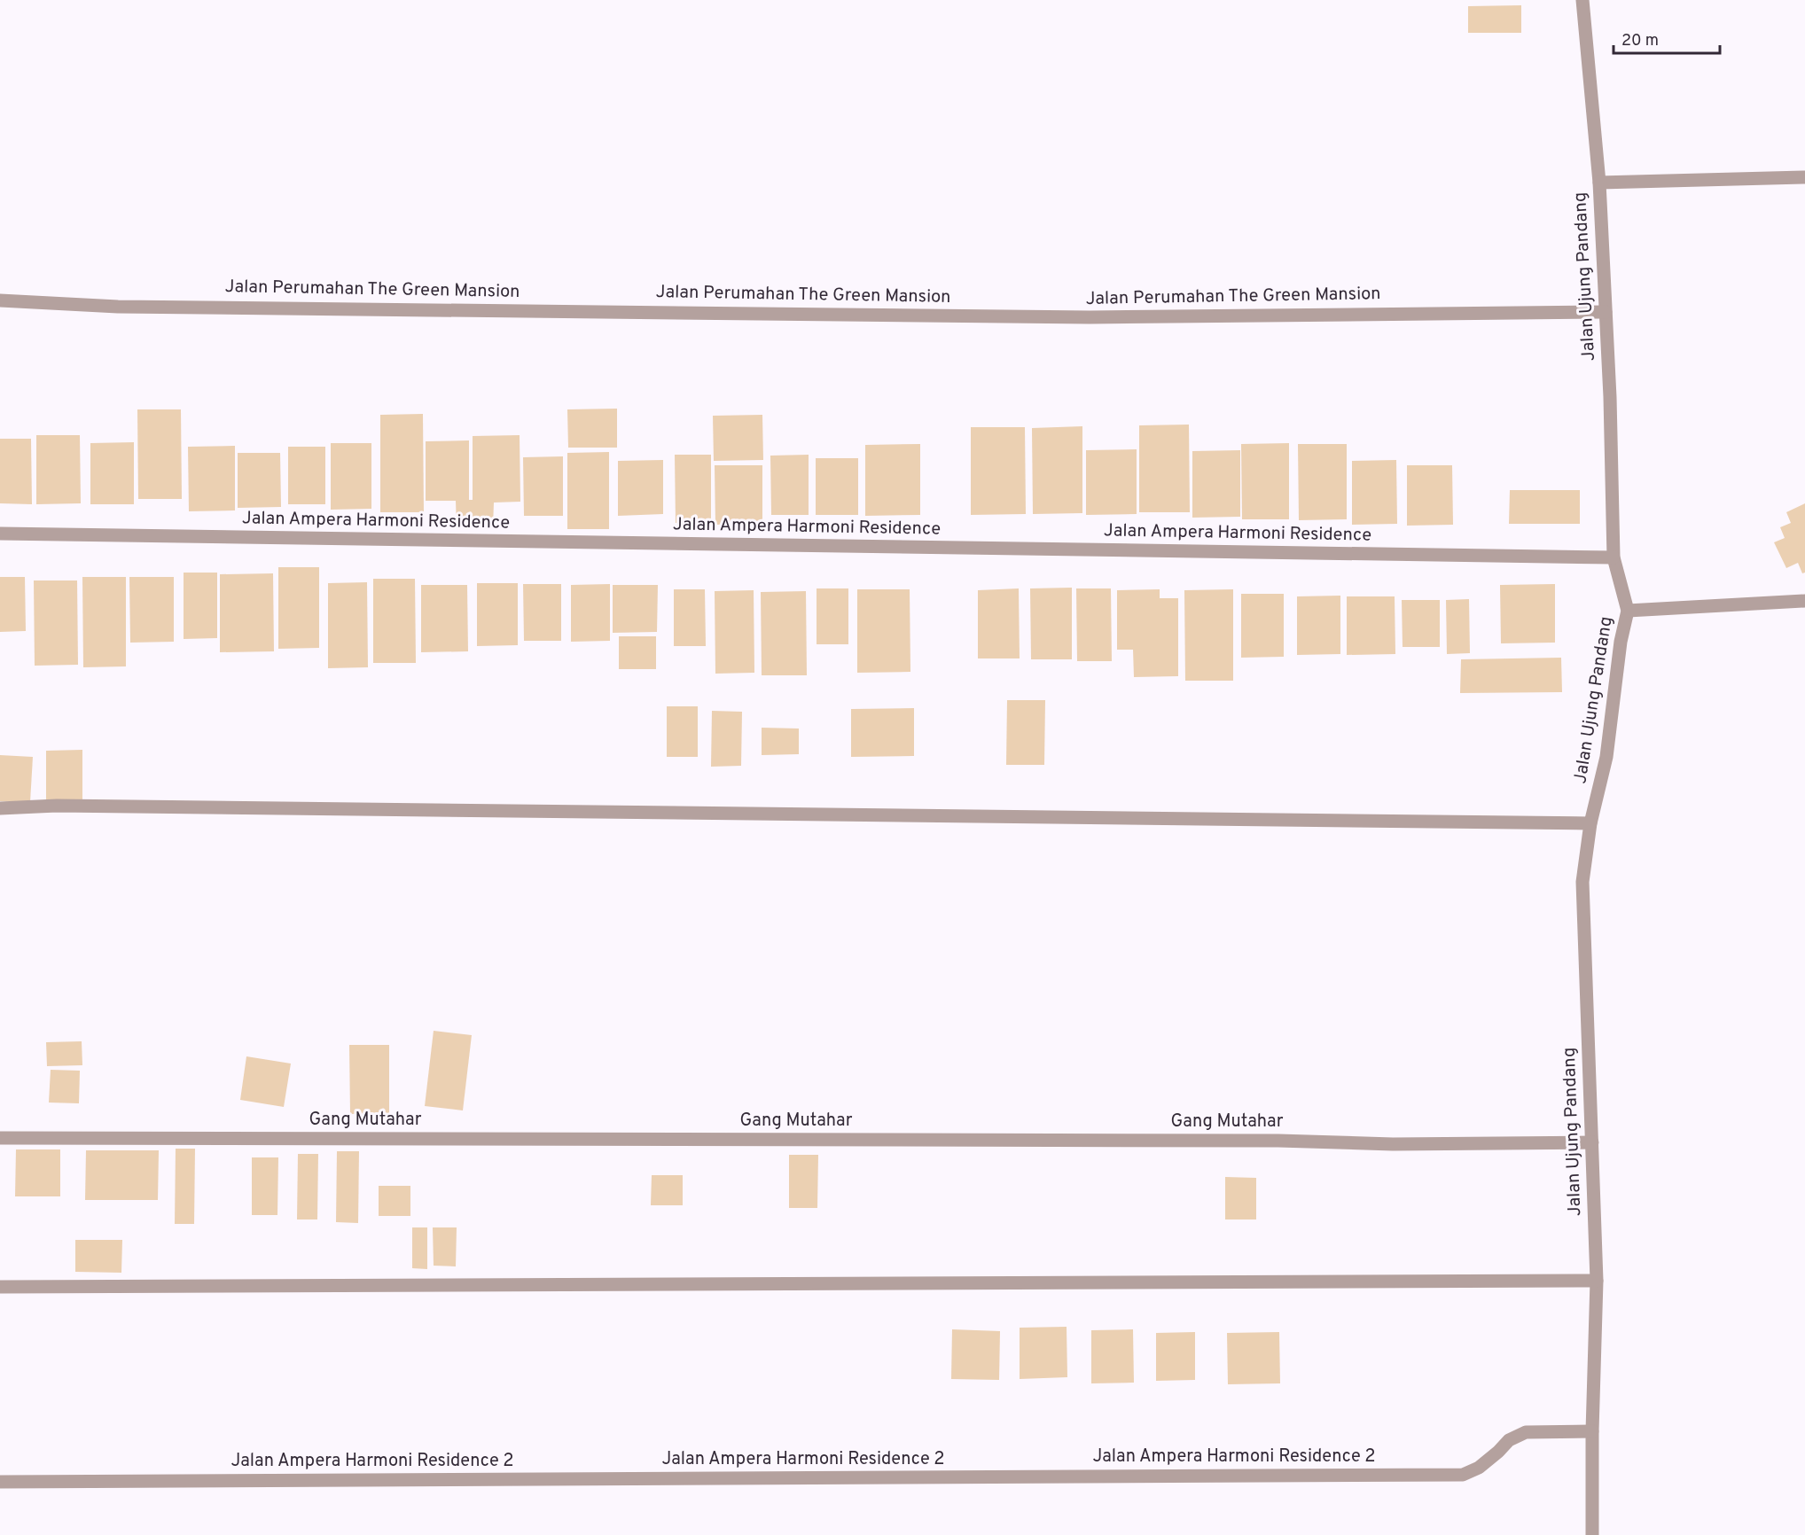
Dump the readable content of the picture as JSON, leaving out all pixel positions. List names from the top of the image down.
{
  "streets": {
    "street": [
      "Jalan Ujung Pandang",
      "Jalan Perumahan The Green Mansion",
      "Jalan Ampera Harmoni Residence",
      "Gang Mutahar",
      "Jalan Ampera Harmoni Residence 2"
    ]
  },
  "crossings": [
    ["Jalan Ujung Pandang", "Jalan Perumahan The Green Mansion"],
    ["Jalan Ujung Pandang", "Jalan Ampera Harmoni Residence"],
    ["Jalan Ujung Pandang", "Gang Mutahar"],
    ["Jalan Ujung Pandang", "Jalan Ampera Harmoni Residence 2"]
  ],
  "scale_bar": "20 m"
}
